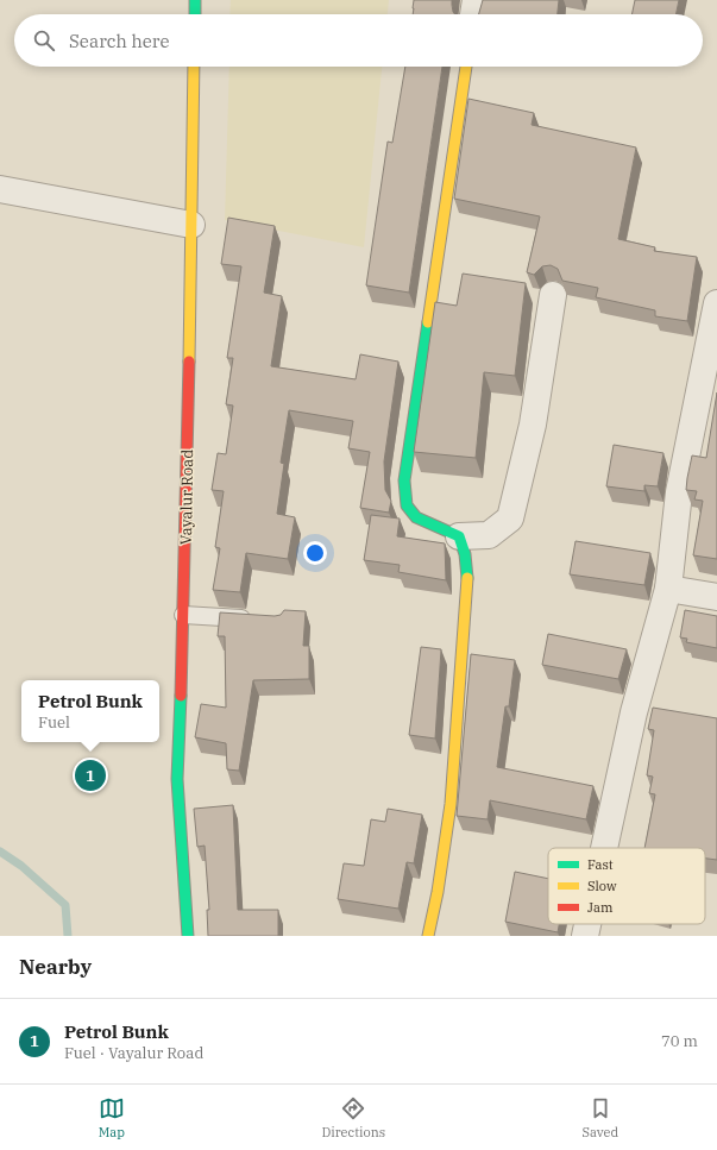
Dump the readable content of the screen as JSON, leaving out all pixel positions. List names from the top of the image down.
{
  "streets": {
    "street": ["Vayalur Road"]
  },
  "legend": ["Fast", "Slow", "Jam"],
  "page": {
    "search": "Search here",
    "popup": ["Petrol Bunk", "Fuel"],
    "pins": "1",
    "heading": "Nearby",
    "list": [
      {
        "mark": "1",
        "name": "Petrol Bunk",
        "note": "Fuel · Vayalur Road",
        "value": "70 m"
      }
    ],
    "nav": ["Map", "Directions", "Saved"]
  }
}
